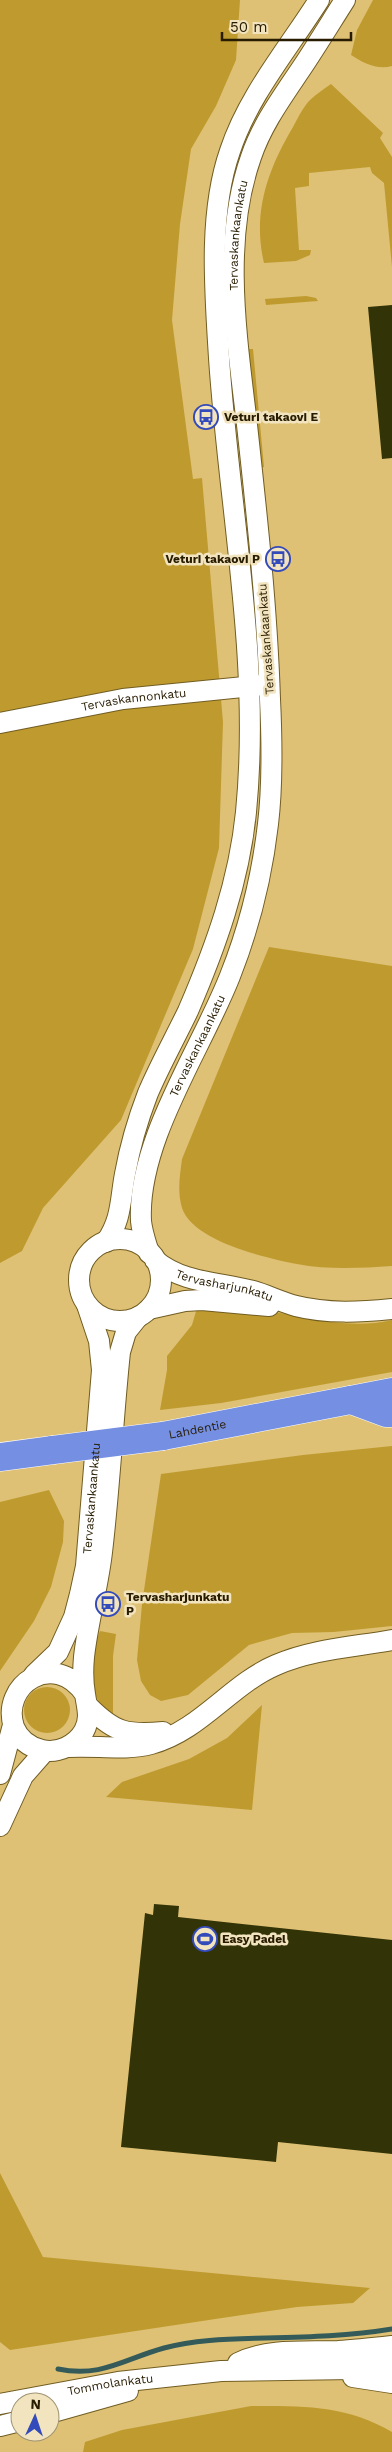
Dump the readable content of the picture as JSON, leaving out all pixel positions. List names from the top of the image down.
{
  "streets": {
    "highway": ["Lahdentie"],
    "street": [
      "Tervaskankaankatu",
      "Tervaskannonkatu",
      "Tervasharjunkatu",
      "Tommolankatu"
    ]
  },
  "crossings": [
    ["Tervaskankaankatu", "Tervaskannonkatu"],
    ["Tervaskankaankatu", "Tervasharjunkatu"]
  ],
  "places": {
    "bus stop": ["Veturi takaovi E", "Veturi takaovi P", "Tervasharjunkatu P"],
    "sports": ["Easy Padel"]
  },
  "scale_bar": "50 m",
  "north": "top"
}
